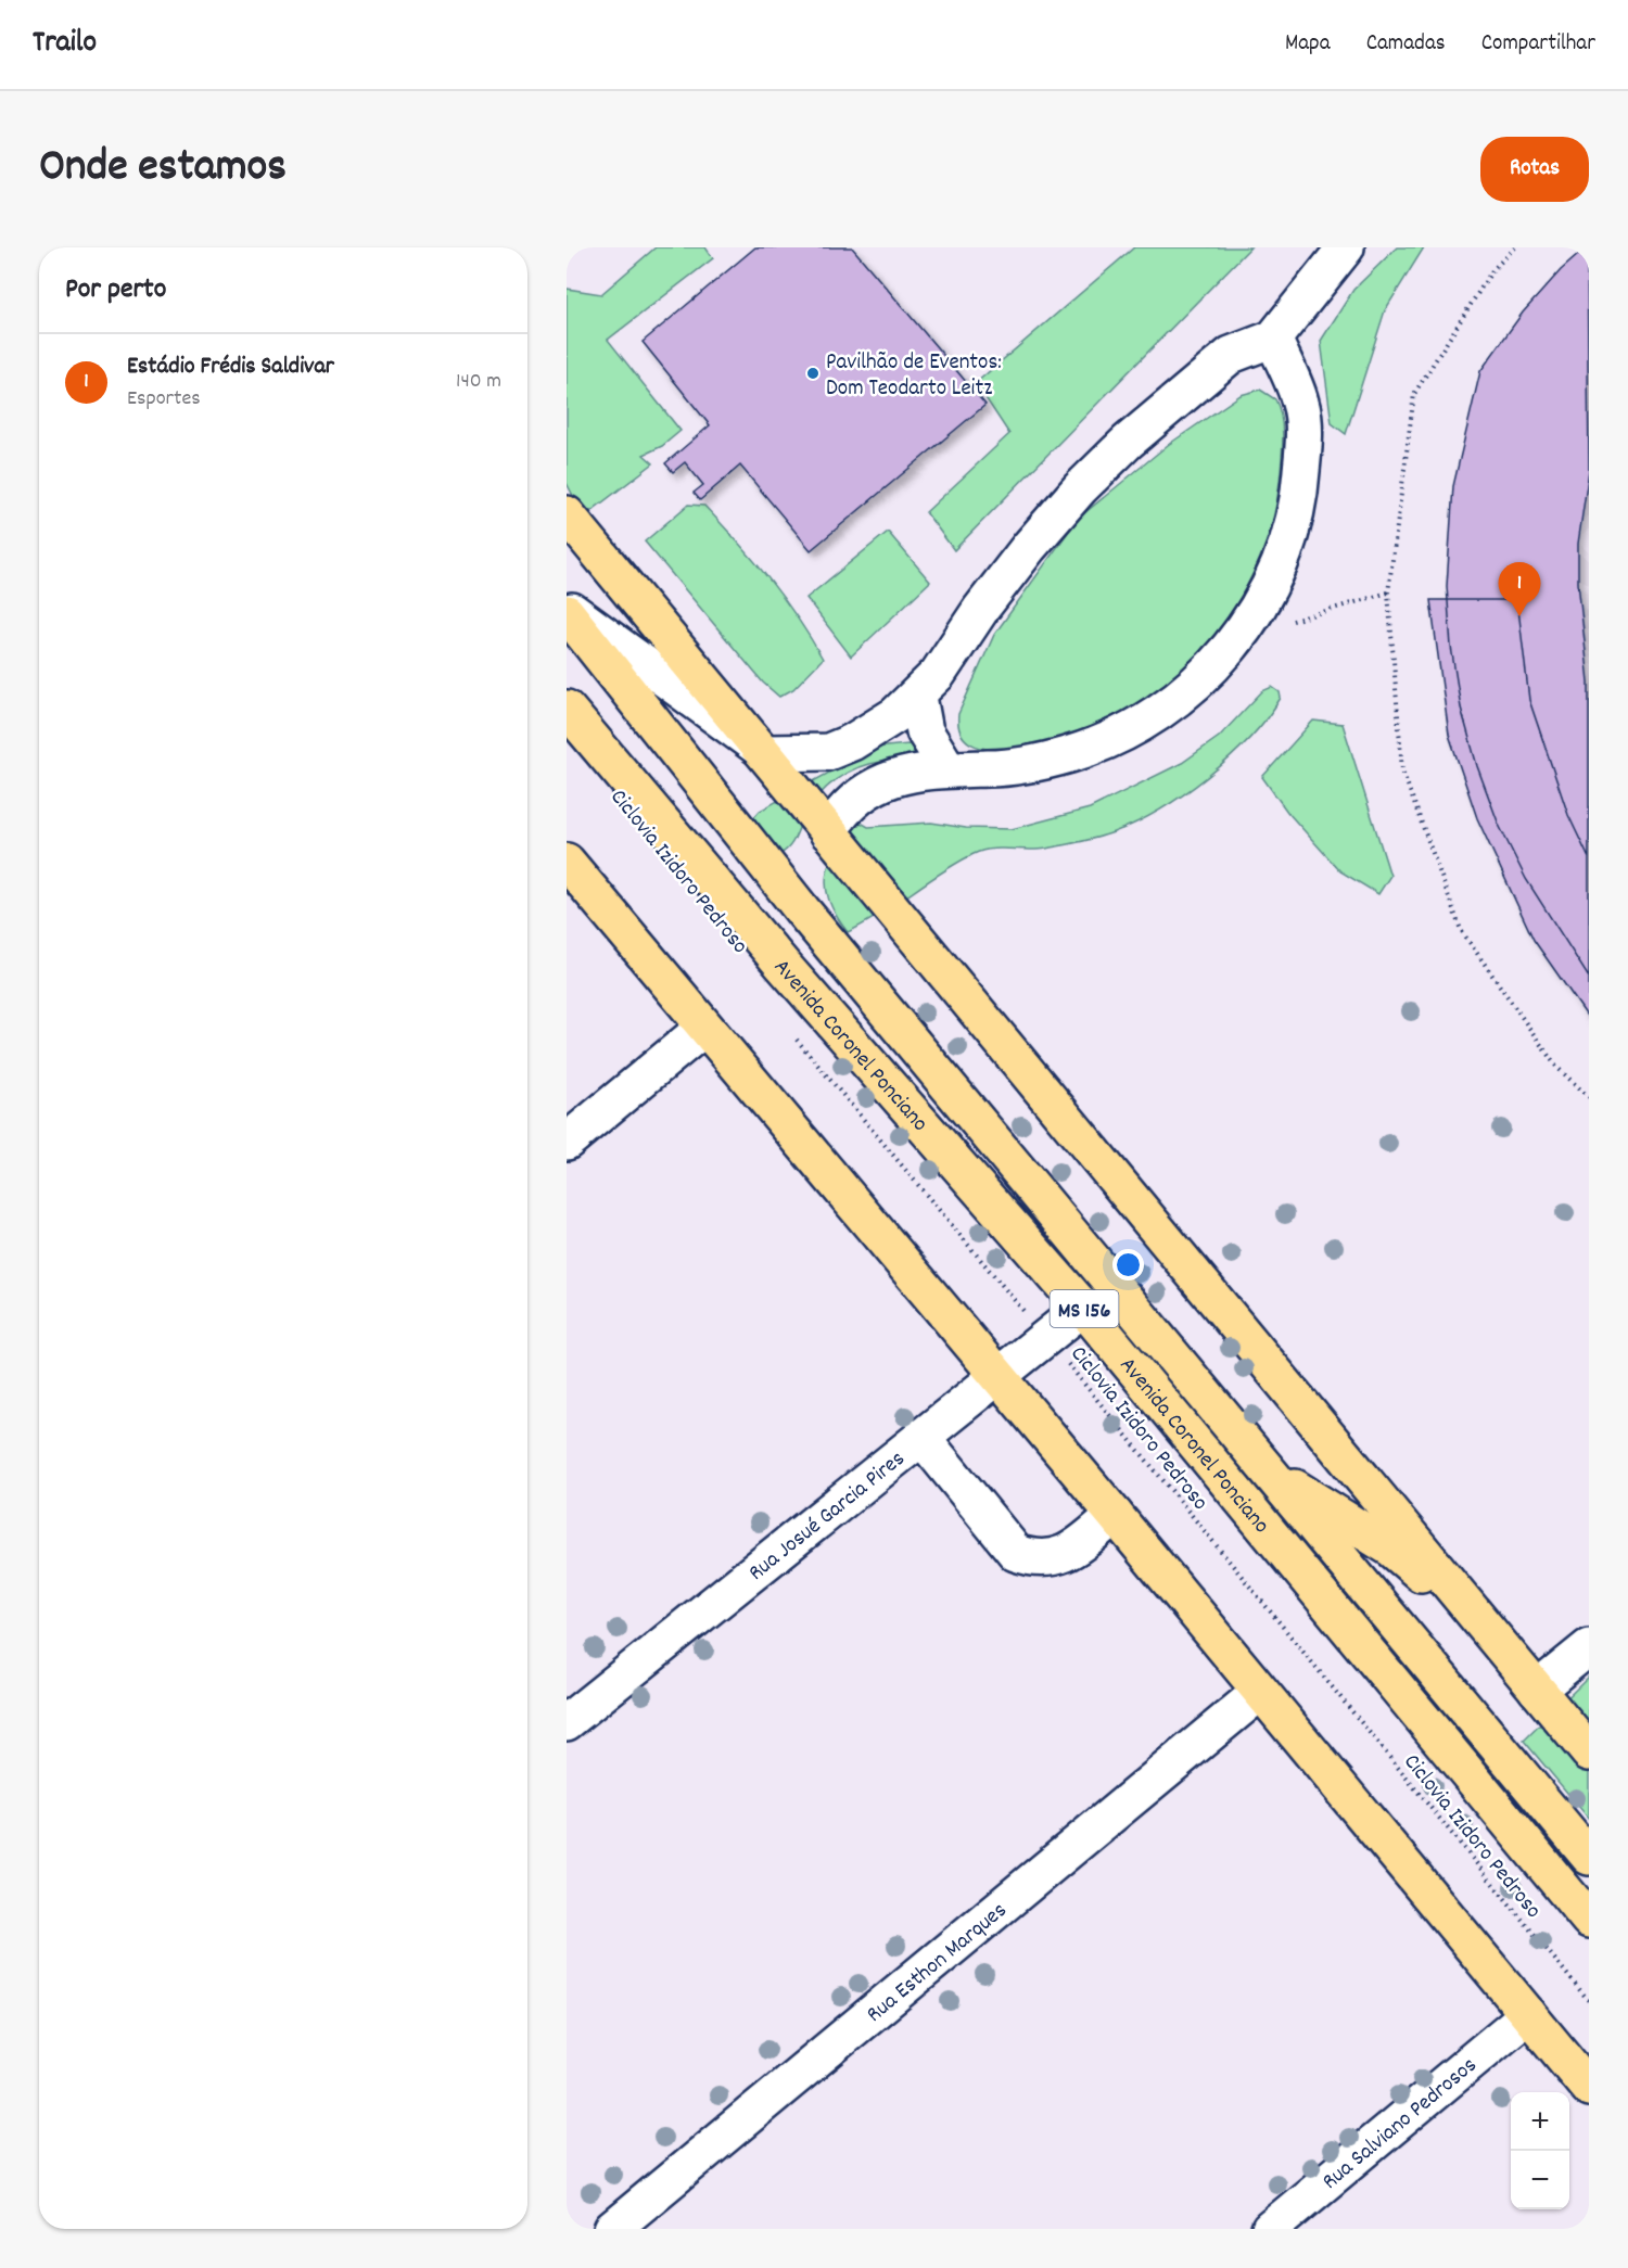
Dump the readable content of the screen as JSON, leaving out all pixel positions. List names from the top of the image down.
{
  "streets": {
    "main road": ["Avenida Coronel Ponciano", "MS 156"],
    "street": ["Rua Josué Garcia Pires", "Rua Esthon Marques", "Rua Salviano Pedrosos"],
    "path": ["Ciclovia Izidoro Pedroso"]
  },
  "crossings": [
    ["Ciclovia Izidoro Pedroso", "Rua Josué Garcia Pires"],
    ["Avenida Coronel Ponciano", "Rua Josué Garcia Pires"]
  ],
  "places": ["Pavilhão de Eventos: Dom Teodarto Leitz"],
  "page": {
    "header": "Trailo",
    "nav": ["Mapa", "Camadas", "Compartilhar"],
    "title": "Onde estamos",
    "buttons": "Rotas",
    "heading": "Por perto",
    "list": [
      {
        "mark": "1",
        "name": "Estádio Frédis Saldivar",
        "note": "Esportes",
        "value": "140 m"
      }
    ],
    "pins": "1",
    "map_buttons": ["+", "−"]
  }
}
